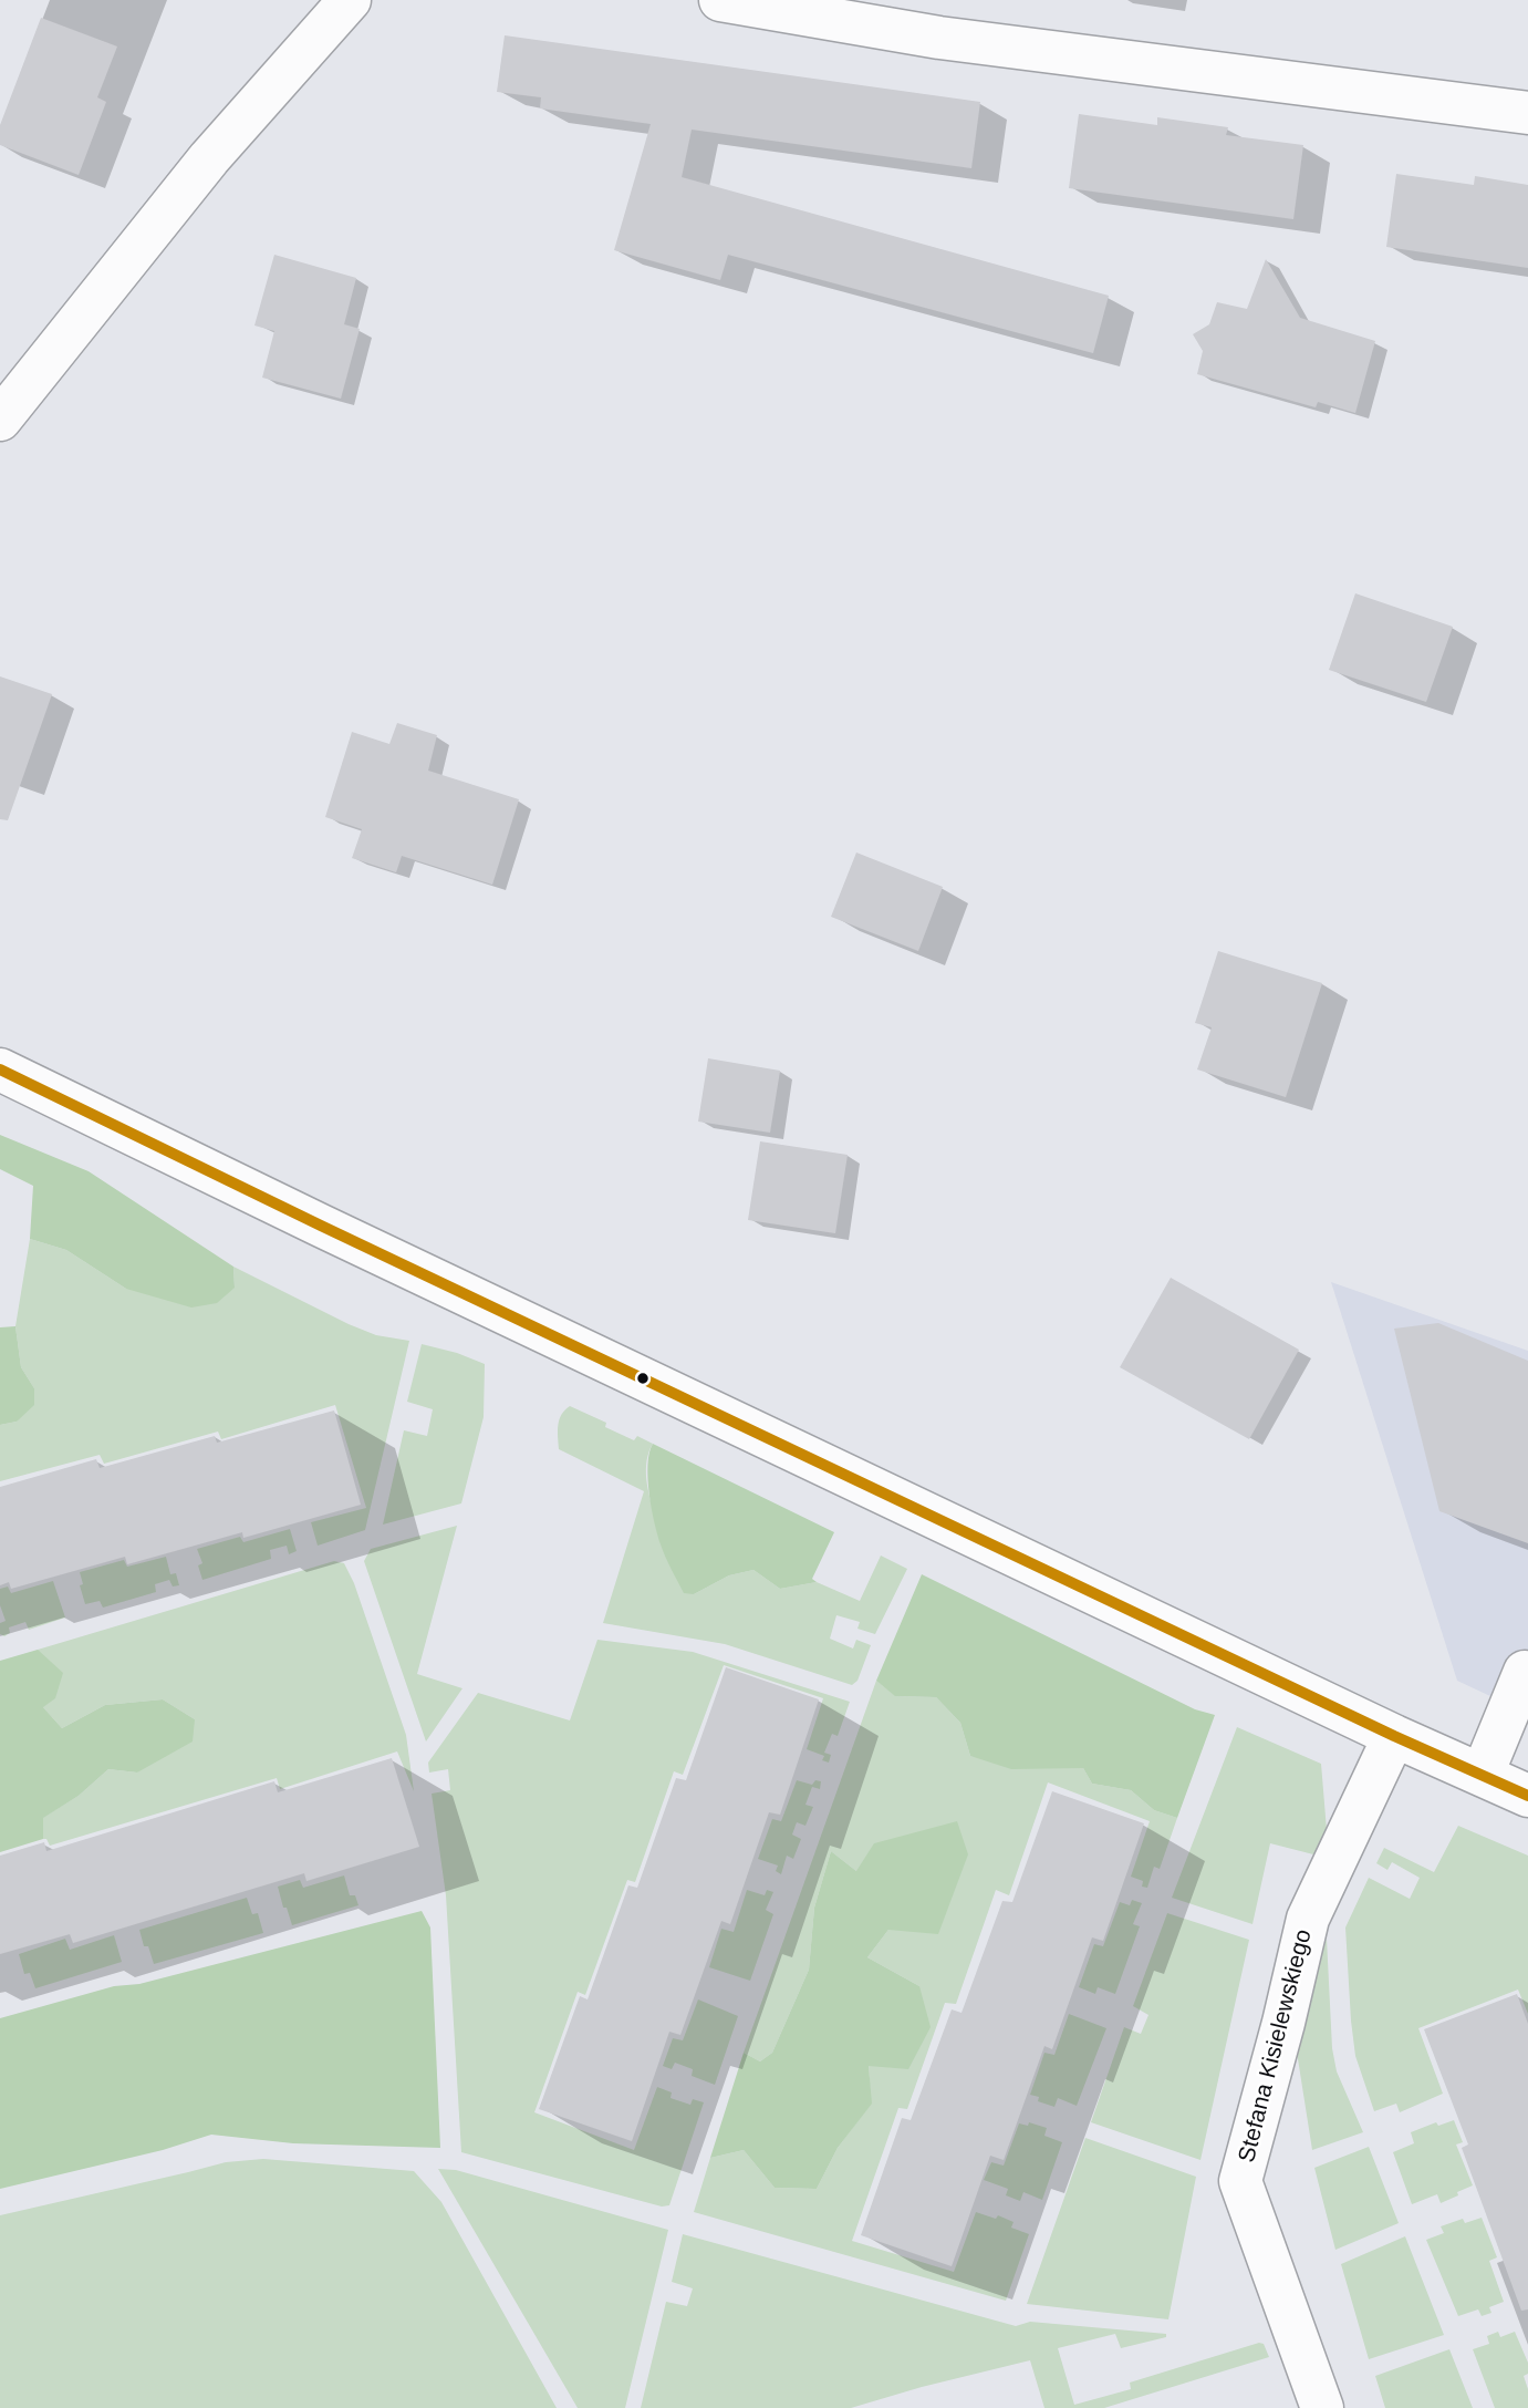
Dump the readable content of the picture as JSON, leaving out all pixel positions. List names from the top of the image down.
{
  "streets": {
    "street": ["Stefana Kisielewskiego"]
  }
}
